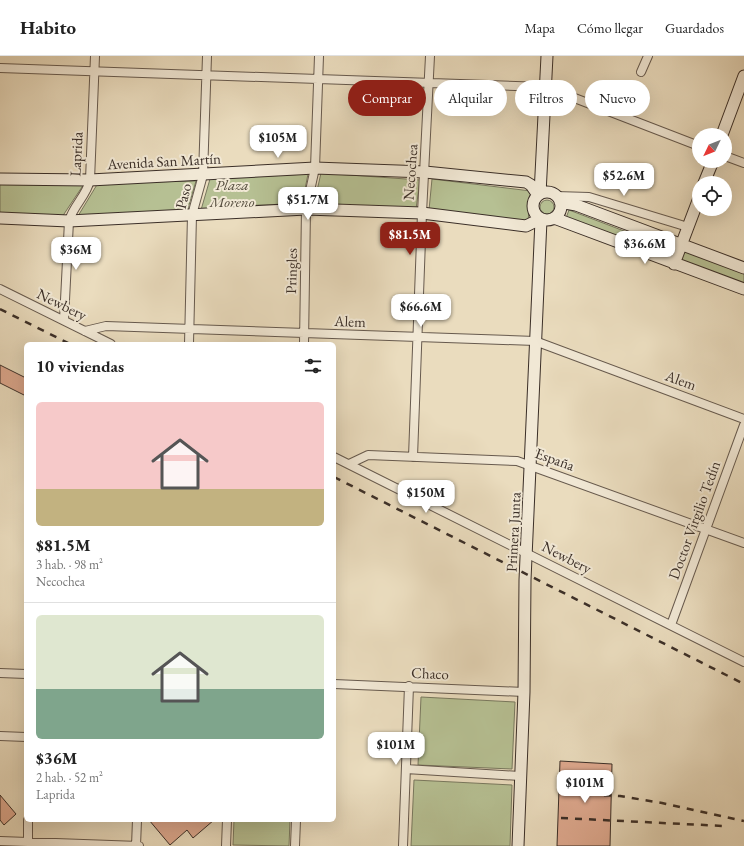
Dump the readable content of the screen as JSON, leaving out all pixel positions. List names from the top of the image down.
{
  "streets": {
    "main road": ["Avenida San Martín", "Primera Junta"],
    "street": [
      "Laprida",
      "Necochea",
      "Paso",
      "Pringles",
      "Newbery",
      "Alem",
      "España",
      "Doctor Virgilio Tedín",
      "Chaco"
    ]
  },
  "crossings": [
    ["Laprida", "Avenida San Martín"],
    ["Laprida", "Newbery"],
    ["Avenida San Martín", "Necochea"],
    ["Avenida San Martín", "Paso"],
    ["Avenida San Martín", "Pringles"],
    ["Avenida San Martín", "Primera Junta"],
    ["Necochea", "Alem"],
    ["Necochea", "España"],
    ["Paso", "Alem"],
    ["Pringles", "Alem"],
    ["Newbery", "Alem"],
    ["Newbery", "España"],
    ["Newbery", "Doctor Virgilio Tedín"],
    ["Newbery", "Primera Junta"],
    ["Alem", "Primera Junta"],
    ["España", "Doctor Virgilio Tedín"],
    ["España", "Primera Junta"],
    ["Primera Junta", "Chaco"]
  ],
  "parks": ["Plaza Moreno"],
  "north": "bottom left",
  "page": {
    "header": "Habito",
    "nav": ["Mapa", "Cómo llegar", "Guardados"],
    "chip": [
      "Comprar",
      "Alquilar",
      "Filtros",
      "Nuevo"
    ],
    "price": [
      "$105M",
      "$52.6M",
      "$51.7M",
      "$81.5M",
      "$36.6M",
      "$36M",
      "$66.6M",
      "$150M",
      "$101M",
      "$101M"
    ],
    "heading": "10 viviendas",
    "list": [
      {
        "name": "$81.5M",
        "note": "3 hab. · 98 m² · Necochea"
      },
      {
        "name": "$36M",
        "note": "2 hab. · 52 m² · Laprida"
      }
    ]
  }
}
